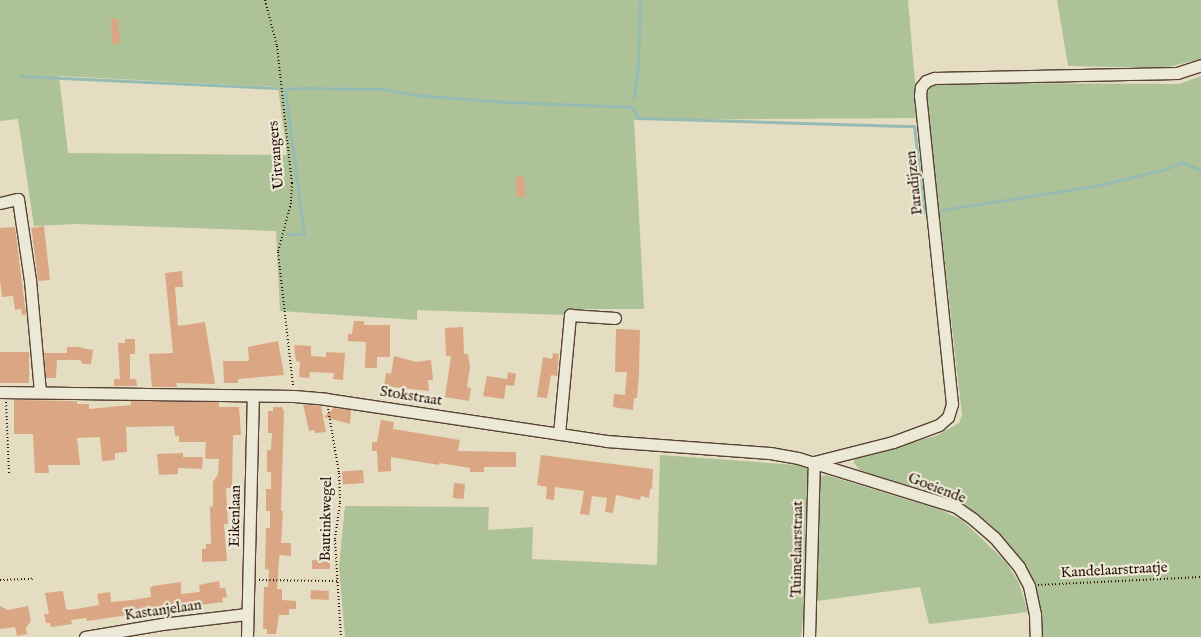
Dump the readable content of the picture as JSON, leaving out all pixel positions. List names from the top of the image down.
{
  "streets": {
    "street": [
      "Paradijzen",
      "Stokstraat",
      "Goeiende",
      "Eikenlaan",
      "Tuimelaarstraat",
      "Kastanjelaan"
    ],
    "path": ["Uitvangers", "Bautinkwegel", "Kandelaarstraatje"]
  },
  "crossings": [
    ["Uitvangers", "Stokstraat"],
    ["Paradijzen", "Stokstraat"],
    ["Paradijzen", "Goeiende"],
    ["Paradijzen", "Tuimelaarstraat"],
    ["Stokstraat", "Goeiende"],
    ["Stokstraat", "Eikenlaan"],
    ["Stokstraat", "Bautinkwegel"],
    ["Stokstraat", "Tuimelaarstraat"],
    ["Goeiende", "Tuimelaarstraat"],
    ["Goeiende", "Kandelaarstraatje"],
    ["Eikenlaan", "Bautinkwegel"],
    ["Eikenlaan", "Kastanjelaan"]
  ]
}
